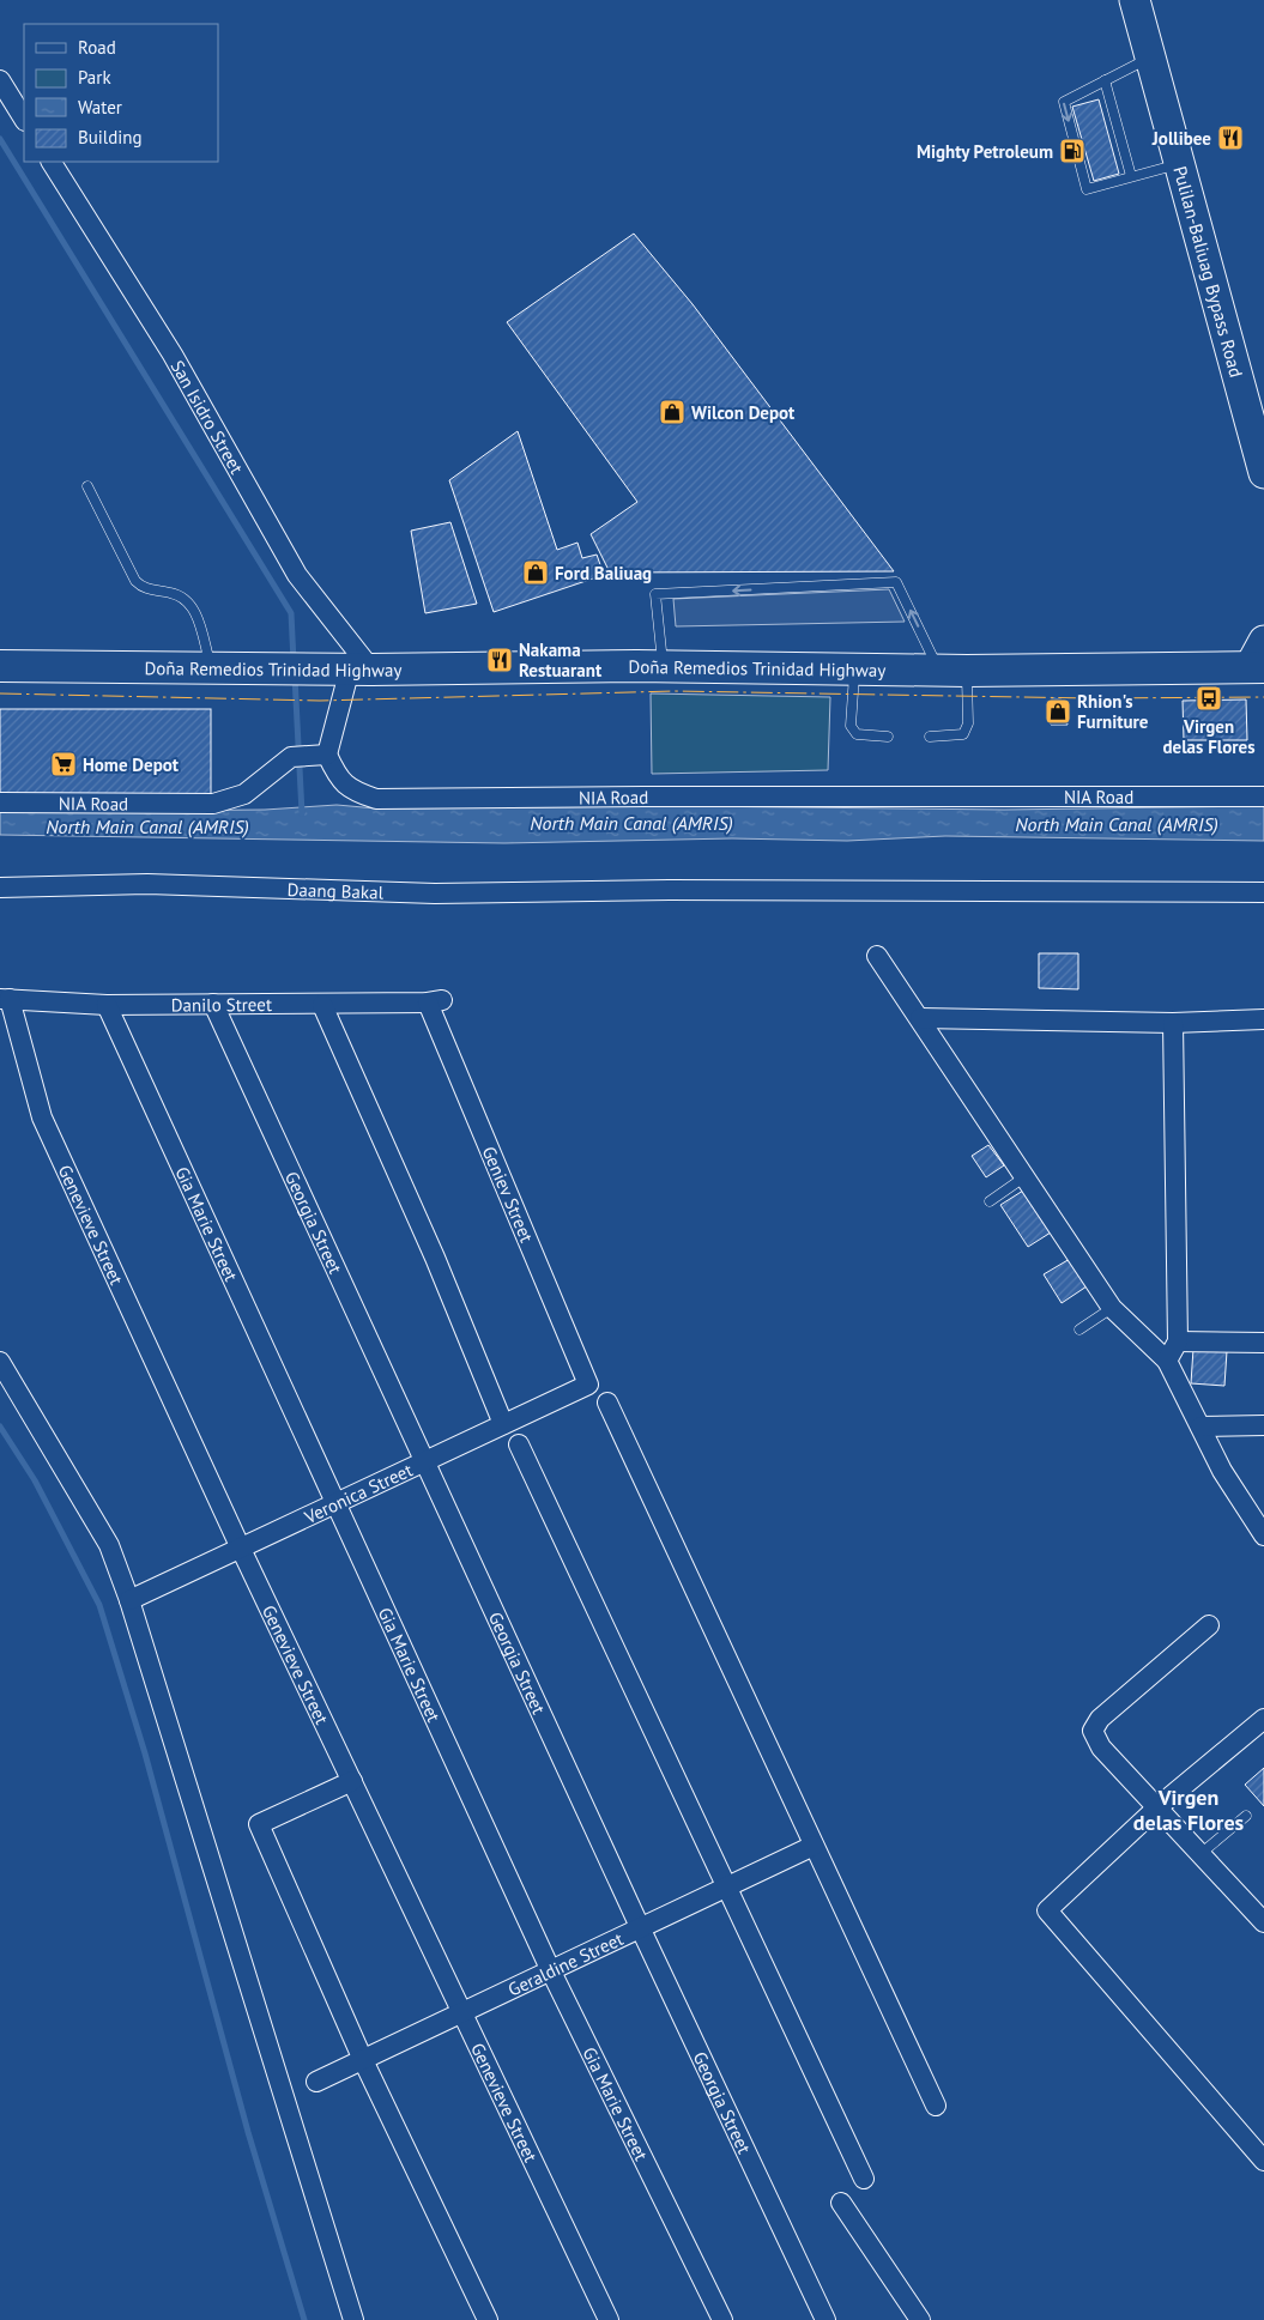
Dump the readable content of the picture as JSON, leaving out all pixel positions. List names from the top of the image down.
{
  "streets": {
    "highway": ["Doña Remedios Trinidad Highway"],
    "main road": ["Pulilan-Baliuag Bypass Road"],
    "street": [
      "San Isidro Street",
      "NIA Road",
      "Daang Bakal",
      "Danilo Street",
      "Geniev Street",
      "Georgia Street",
      "Gia Marie Street",
      "Genevieve Street",
      "Veronica Street",
      "Geraldine Street"
    ]
  },
  "crossings": [
    ["San Isidro Street", "Doña Remedios Trinidad Highway"],
    ["Danilo Street", "Geniev Street"],
    ["Danilo Street", "Georgia Street"],
    ["Danilo Street", "Gia Marie Street"],
    ["Danilo Street", "Genevieve Street"],
    ["Geniev Street", "Veronica Street"],
    ["Georgia Street", "Veronica Street"],
    ["Georgia Street", "Geraldine Street"],
    ["Gia Marie Street", "Veronica Street"],
    ["Gia Marie Street", "Geraldine Street"],
    ["Genevieve Street", "Veronica Street"],
    ["Genevieve Street", "Geraldine Street"]
  ],
  "districts": ["Virgen delas Flores"],
  "water": ["North Main Canal (AMRIS)"],
  "places": {
    "restaurant": ["Jollibee", "Nakama Restuarant"],
    "fuel station": ["Mighty Petroleum"],
    "shop": ["Wilcon Depot", "Ford Baliuag", "Rhion's Furniture"],
    "bus stop": ["Virgen delas Flores"],
    "supermarket": ["Home Depot"]
  },
  "legend": [
    "Road",
    "Park",
    "Water",
    "Building"
  ]
}
